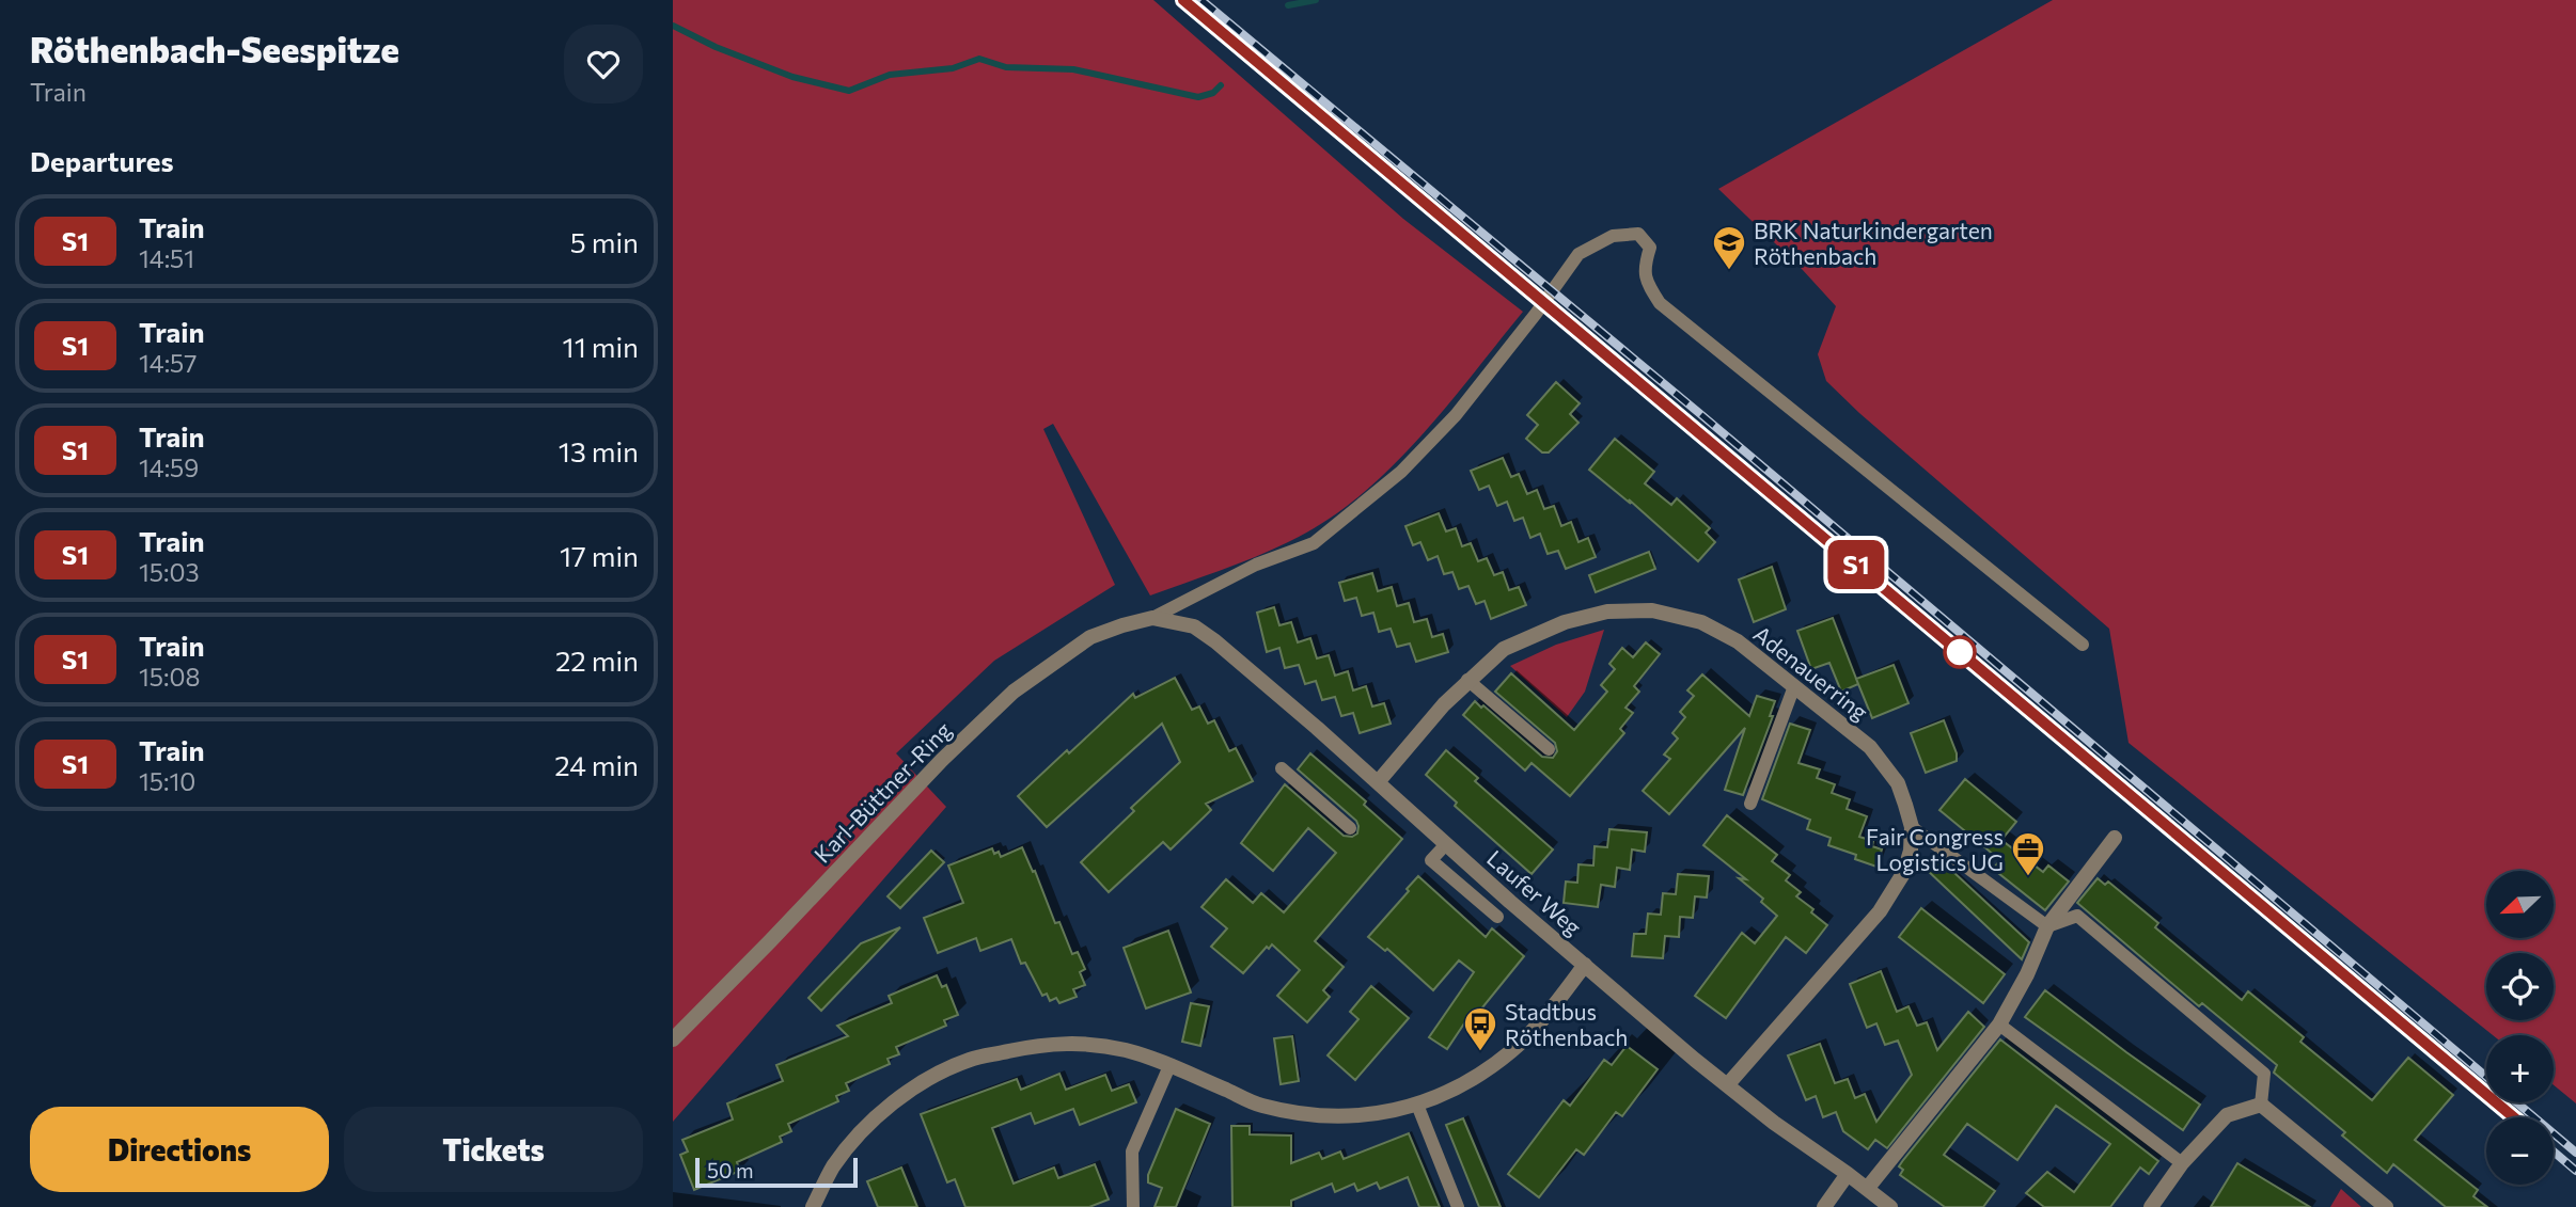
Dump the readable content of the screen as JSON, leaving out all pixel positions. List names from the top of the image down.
{
  "streets": {
    "street": ["Adenauerring", "Karl-Büttner-Ring", "Laufer Weg"]
  },
  "crossings": [
    ["Adenauerring", "Laufer Weg"],
    ["Karl-Büttner-Ring", "Laufer Weg"]
  ],
  "places": {
    "school or university": ["BRK Naturkindergarten Röthenbach"],
    "office": ["Fair Congress Logistics UG"],
    "bus stop": ["Stadtbus Röthenbach"]
  },
  "scale_bar": "50 m",
  "north": "bottom left",
  "page": {
    "heading": [
      ["Röthenbach-Seespitze", "Train"],
      "Departures"
    ],
    "on_map": "S1",
    "list": [
      {
        "mark": "S1",
        "name": "Train",
        "note": "14:51",
        "value": "5 min"
      },
      {
        "mark": "S1",
        "name": "Train",
        "note": "14:57",
        "value": "11 min"
      },
      {
        "mark": "S1",
        "name": "Train",
        "note": "14:59",
        "value": "13 min"
      },
      {
        "mark": "S1",
        "name": "Train",
        "note": "15:03",
        "value": "17 min"
      },
      {
        "mark": "S1",
        "name": "Train",
        "note": "15:08",
        "value": "22 min"
      },
      {
        "mark": "S1",
        "name": "Train",
        "note": "15:10",
        "value": "24 min"
      }
    ],
    "map_buttons": ["+", "−"],
    "buttons": ["Directions", "Tickets"],
    "scale": "50 m"
  }
}
